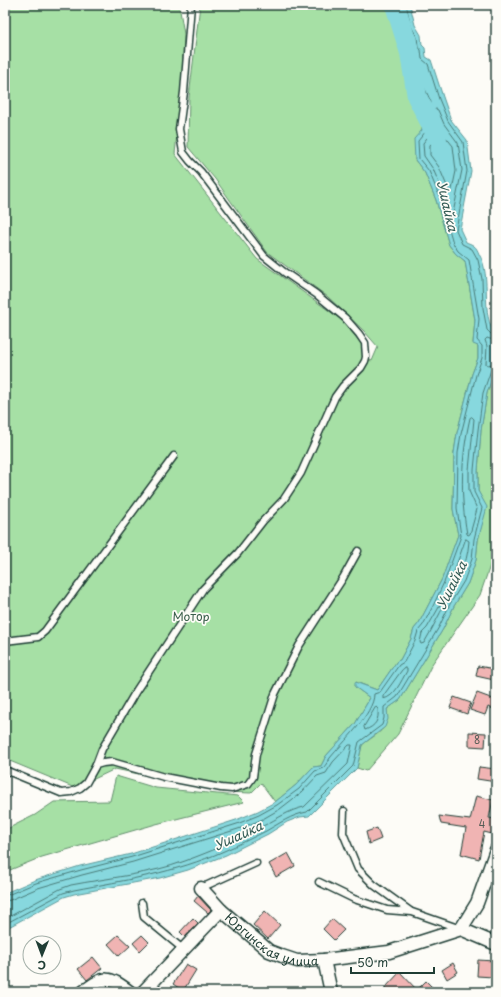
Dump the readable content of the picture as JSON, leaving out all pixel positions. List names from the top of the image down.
{
  "streets": {
    "street": ["Юргинская улица"]
  },
  "water": ["Ушайка"],
  "parks": ["Мотор"],
  "house_numbers": ["8", "4"],
  "scale_bar": "50 m",
  "north": "bottom"
}
